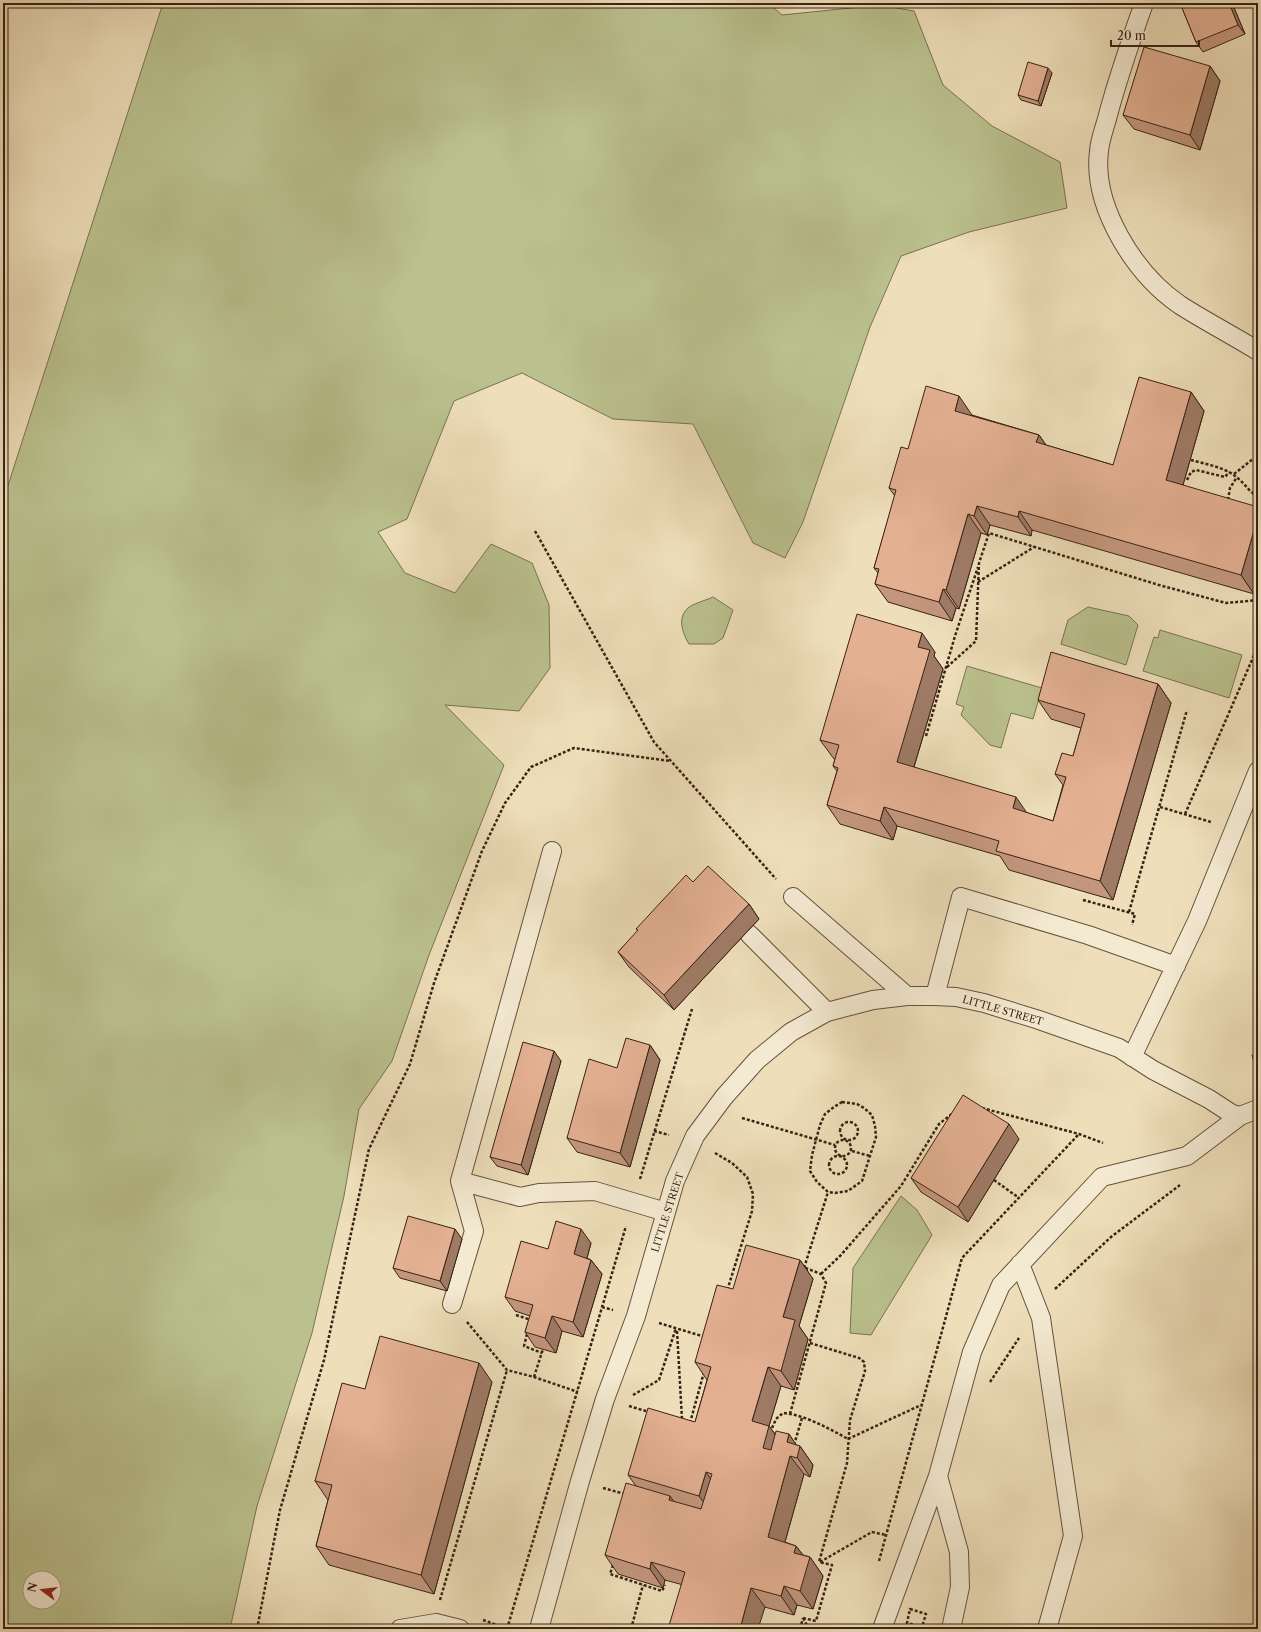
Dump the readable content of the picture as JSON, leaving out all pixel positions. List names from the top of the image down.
{
  "streets": {
    "lane": ["LITTLE STREET"]
  },
  "scale_bar": "20 m",
  "north": "left"
}
